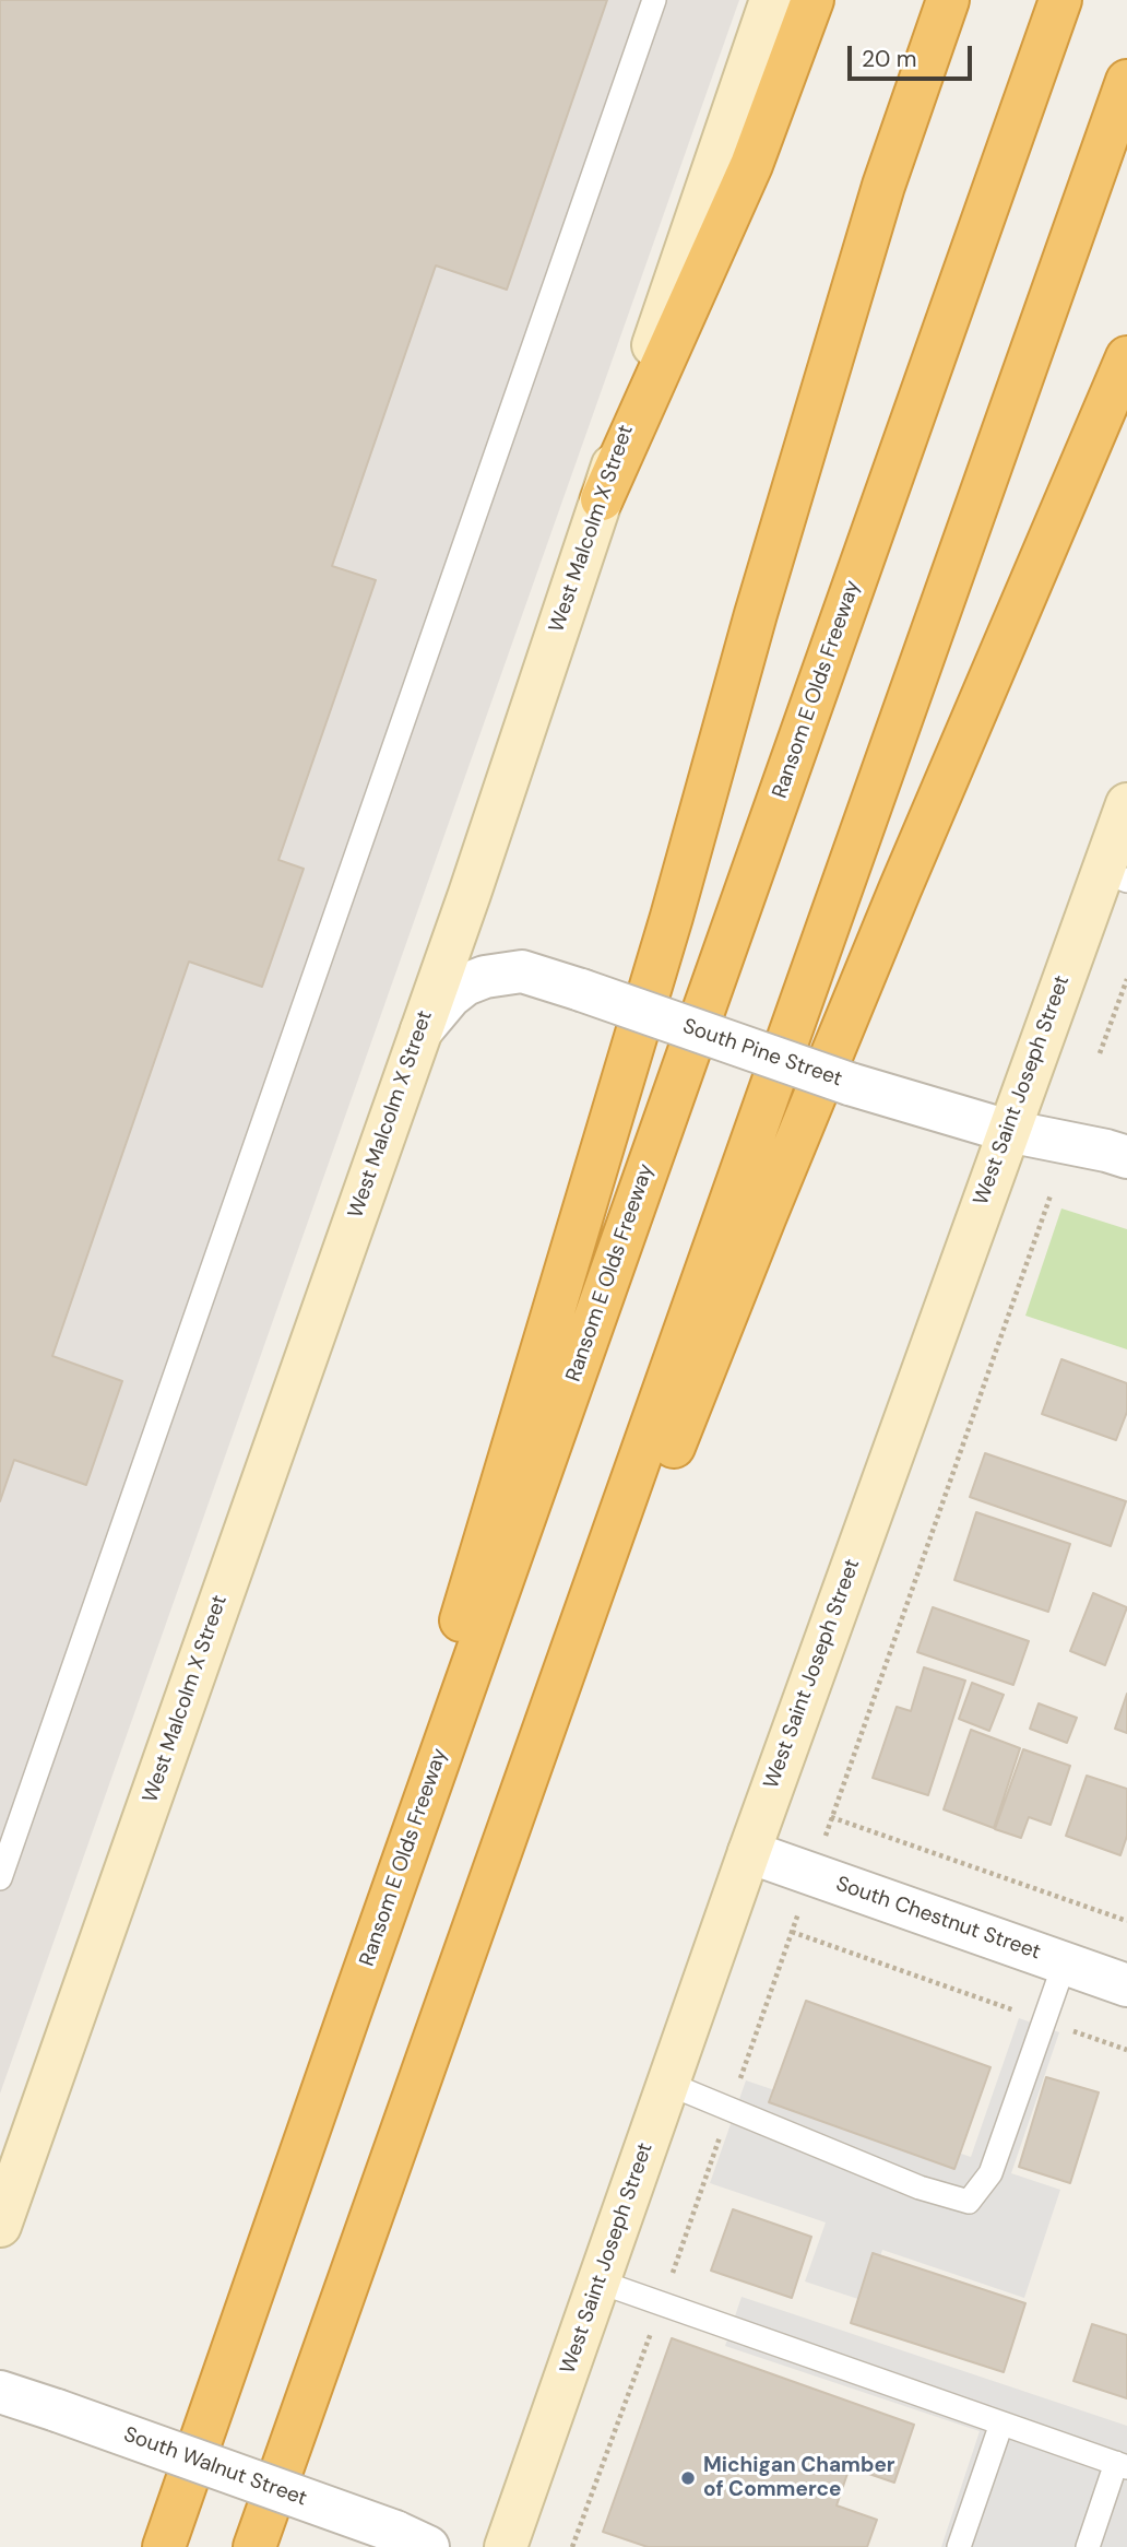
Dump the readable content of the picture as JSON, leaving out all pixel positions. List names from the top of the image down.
{
  "streets": {
    "highway": ["Ransom E Olds Freeway"],
    "main road": ["West Malcolm X Street", "West Saint Joseph Street"],
    "street": ["South Pine Street", "South Chestnut Street", "South Walnut Street"]
  },
  "crossings": [
    ["West Malcolm X Street", "South Pine Street"],
    ["South Pine Street", "West Saint Joseph Street"],
    ["West Saint Joseph Street", "South Chestnut Street"]
  ],
  "places": ["Michigan Chamber of Commerce"],
  "scale_bar": "20 m"
}
